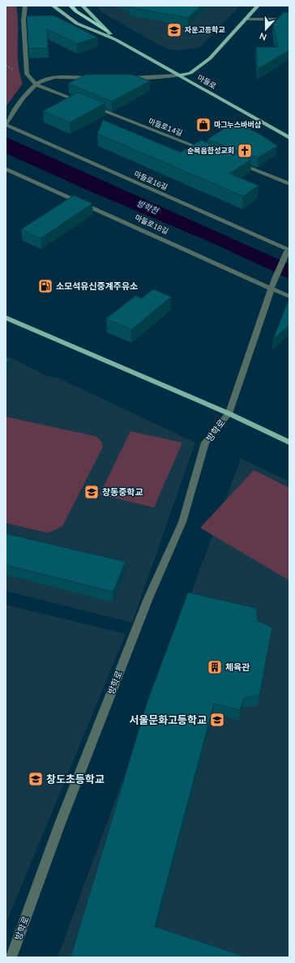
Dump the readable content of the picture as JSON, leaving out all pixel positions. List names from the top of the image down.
{
  "streets": {
    "main road": ["마들로", "방학로"],
    "street": ["마들로14길", "마들로16길", "마들로18길"]
  },
  "crossings": [
    ["마들로16길", "방학로"],
    ["마들로18길", "방학로"]
  ],
  "water": ["방학천"],
  "places": {
    "school or university": [
      "자운고등학교",
      "창동중학교",
      "서울문화고등학교",
      "창도초등학교"
    ],
    "shop": ["마그누스바버샵"],
    "church": ["순복음한성교회"],
    "fuel station": ["소모석유신중계주유소"],
    "building": ["체육관"]
  },
  "north": "bottom"
}
